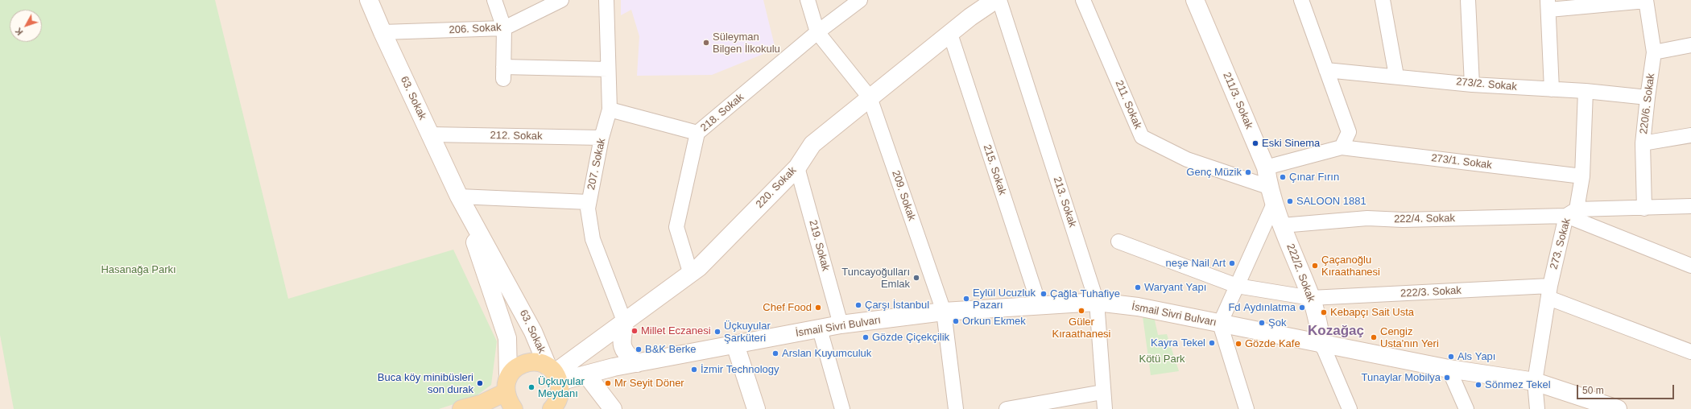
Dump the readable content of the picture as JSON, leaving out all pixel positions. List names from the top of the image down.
{
  "streets": {
    "main road": [
      "63. Sokak",
      "211/3. Sokak",
      "220. Sokak",
      "222/2. Sokak",
      "İsmail Sivri Bulvarı"
    ],
    "street": [
      "206. Sokak",
      "273/2. Sokak",
      "220/6. Sokak",
      "211. Sokak",
      "218. Sokak",
      "212. Sokak",
      "273/1. Sokak",
      "207. Sokak",
      "215. Sokak",
      "209. Sokak",
      "213. Sokak",
      "222/4. Sokak",
      "273. Sokak",
      "219. Sokak",
      "222/3. Sokak"
    ]
  },
  "crossings": [
    ["206. Sokak", "63. Sokak"],
    ["273/2. Sokak", "220/6. Sokak"],
    ["273/2. Sokak", "273. Sokak"],
    ["63. Sokak", "212. Sokak"],
    ["63. Sokak", "220. Sokak"],
    ["63. Sokak", "İsmail Sivri Bulvarı"],
    ["211/3. Sokak", "211. Sokak"],
    ["211/3. Sokak", "273/1. Sokak"],
    ["211/3. Sokak", "222/2. Sokak"],
    ["220/6. Sokak", "222/4. Sokak"],
    ["218. Sokak", "220. Sokak"],
    ["218. Sokak", "209. Sokak"],
    ["212. Sokak", "207. Sokak"],
    ["273/1. Sokak", "273. Sokak"],
    ["207. Sokak", "220. Sokak"],
    ["215. Sokak", "220. Sokak"],
    ["215. Sokak", "İsmail Sivri Bulvarı"],
    ["220. Sokak", "209. Sokak"],
    ["220. Sokak", "219. Sokak"],
    ["220. Sokak", "İsmail Sivri Bulvarı"],
    ["209. Sokak", "İsmail Sivri Bulvarı"],
    ["213. Sokak", "İsmail Sivri Bulvarı"],
    ["222/4. Sokak", "273. Sokak"],
    ["222/4. Sokak", "222/2. Sokak"],
    ["273. Sokak", "222/3. Sokak"],
    ["273. Sokak", "İsmail Sivri Bulvarı"],
    ["219. Sokak", "İsmail Sivri Bulvarı"],
    ["222/2. Sokak", "222/3. Sokak"],
    ["222/2. Sokak", "İsmail Sivri Bulvarı"]
  ],
  "districts": ["Kozağaç"],
  "parks": ["Hasanağa Parkı", "Kötü Park"],
  "places": [
    "Süleyman Bilgen İlkokulu",
    "Eski Sinema",
    "Genç Müzik",
    "Çınar Fırın",
    "SALOON 1881",
    "neşe Nail Art",
    "Çaçanoğlu Kıraathanesi",
    "Tuncayoğulları Emlak",
    "Waryant Yapı",
    "Çağla Tuhafiye",
    "Eylül Ucuzluk Pazarı",
    "Çarşı İstanbul",
    "Chef Food",
    "Fd Aydınlatma",
    "Güler Kıraathanesi",
    "Kebapçı Sait Usta",
    "Orkun Ekmek",
    "Şok",
    "Millet Eczanesi",
    "Üçkuyular Şarküteri",
    "Gözde Çiçekçilik",
    "Cengiz Usta'nın Yeri",
    "Kayra Tekel",
    "Gözde Kafe",
    "B&K Berke",
    "Arslan Kuyumculuk",
    "Als Yapı",
    "İzmir Technology",
    "Tunaylar Mobilya",
    "Buca köy minibüsleri son durak",
    "Mr Seyit Döner",
    "Sönmez Tekel",
    "Üçkuyular Meydanı"
  ],
  "scale_bar": "50 m",
  "north": "bottom left"
}
